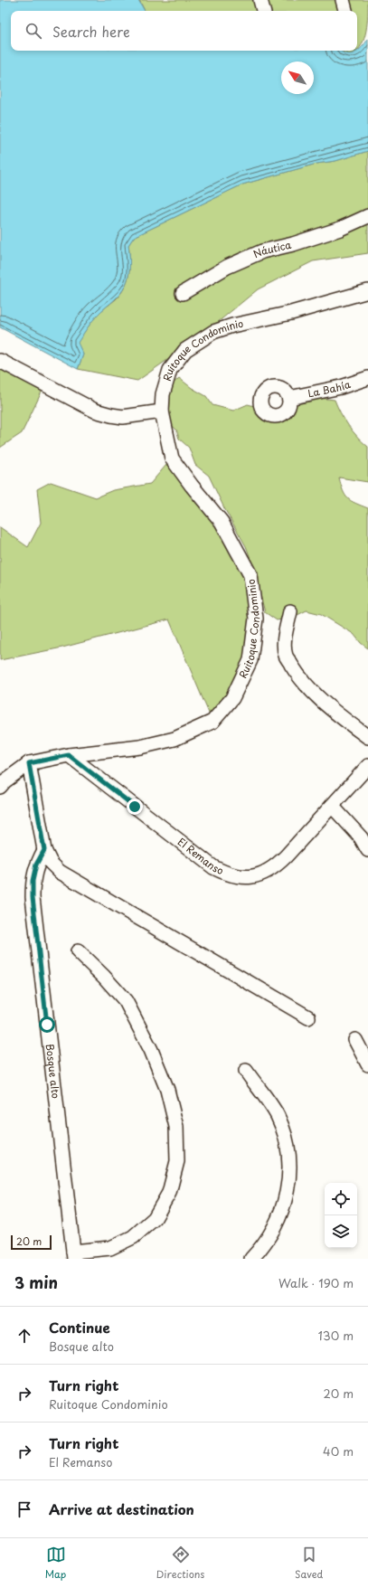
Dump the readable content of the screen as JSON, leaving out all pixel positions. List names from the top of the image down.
{
  "streets": {
    "street": [
      "Náutica",
      "Ruitoque Condominio",
      "La Bahía",
      "El Remanso",
      "Bosque alto"
    ]
  },
  "crossings": [
    ["Ruitoque Condominio", "El Remanso"]
  ],
  "scale_bar": "20 m",
  "north": "top left",
  "page": {
    "search": "Search here",
    "scale": "20 m",
    "heading": ["3 min", "Walk · 190 m"],
    "list": [
      ["Continue", "Bosque alto", "130 m"],
      ["Turn right", "Ruitoque Condominio", "20 m"],
      ["Turn right", "El Remanso", "40 m"],
      "Arrive at destination"
    ],
    "nav": ["Map", "Directions", "Saved"]
  }
}
